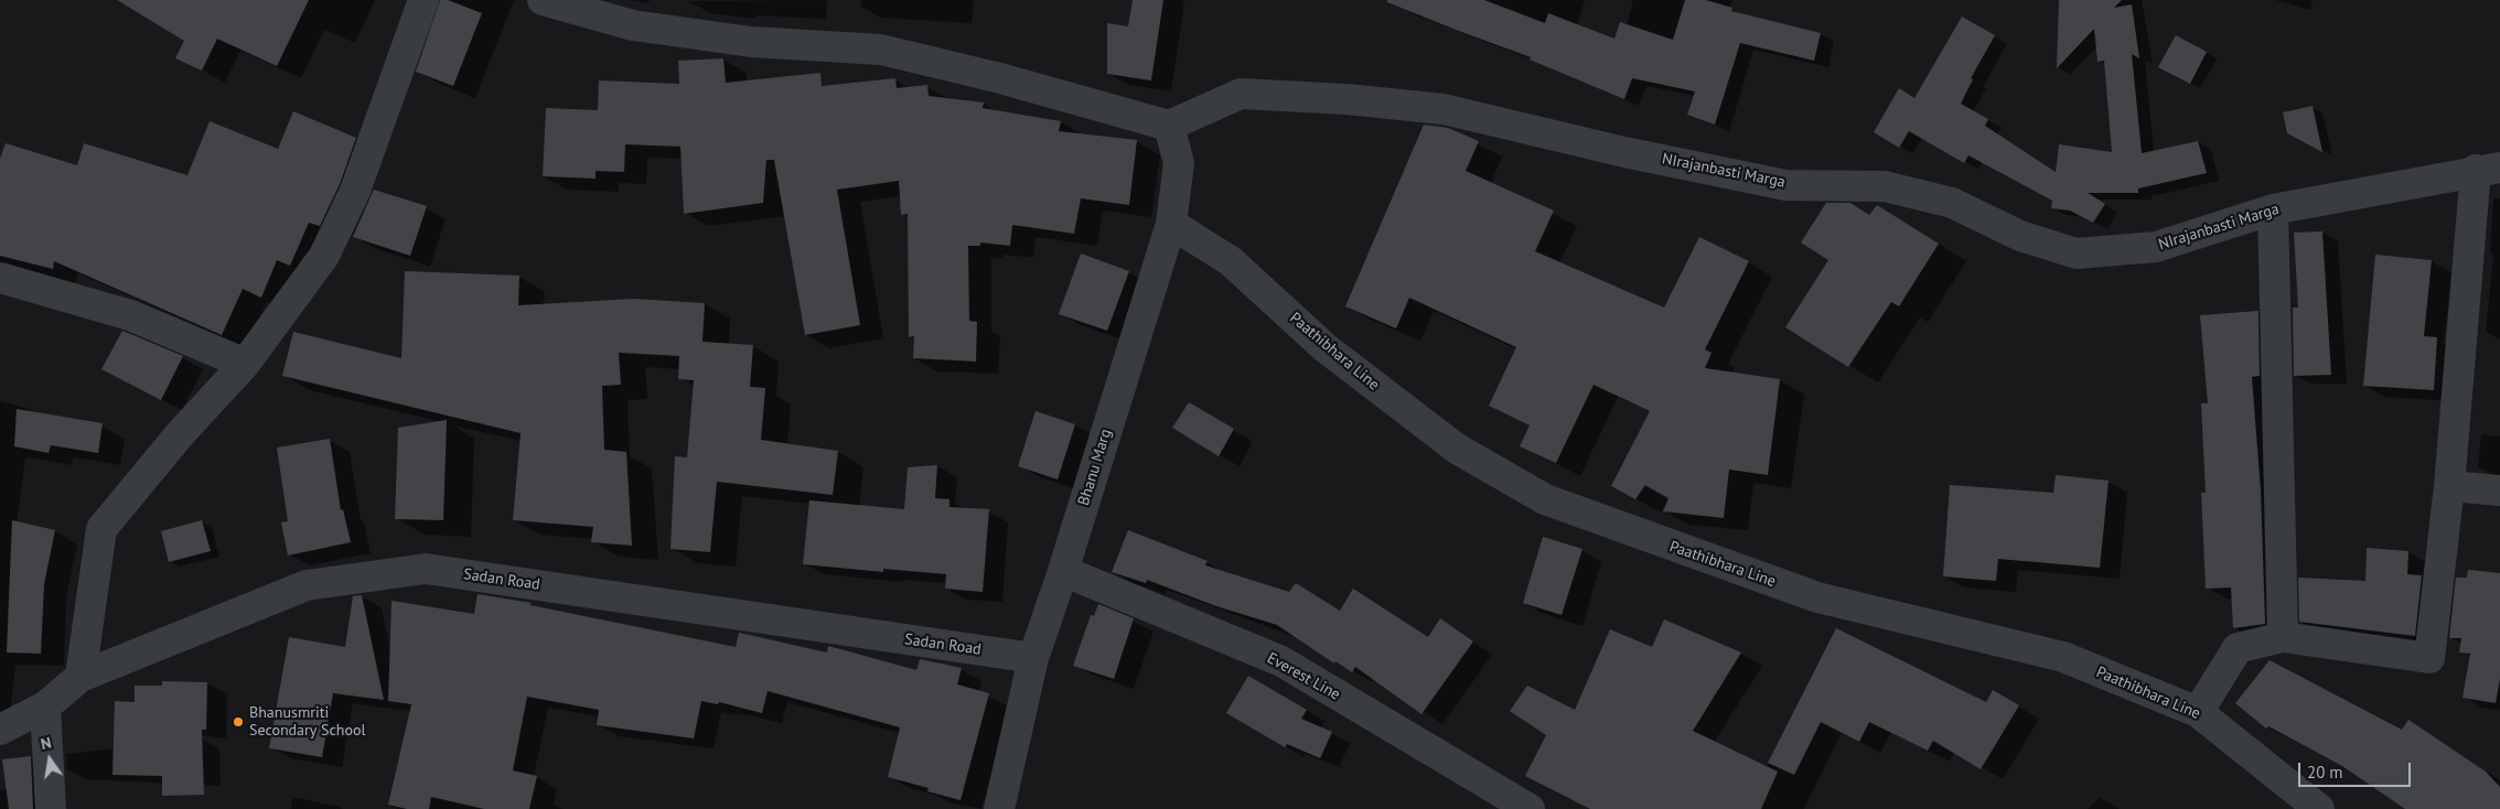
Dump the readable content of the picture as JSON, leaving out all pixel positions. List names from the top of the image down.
{
  "streets": {
    "street": [
      "NIrajanbasti Marga",
      "Paathibhara Line",
      "Bhanu Marg",
      "Sadan Road",
      "Everest Line"
    ]
  },
  "crossings": [
    ["NIrajanbasti Marga", "Bhanu Marg"],
    ["Paathibhara Line", "Bhanu Marg"],
    ["Bhanu Marg", "Sadan Road"],
    ["Bhanu Marg", "Everest Line"]
  ],
  "places": ["Bhanusmriti Secondary School"],
  "scale_bar": "20 m",
  "north": "top"
}
